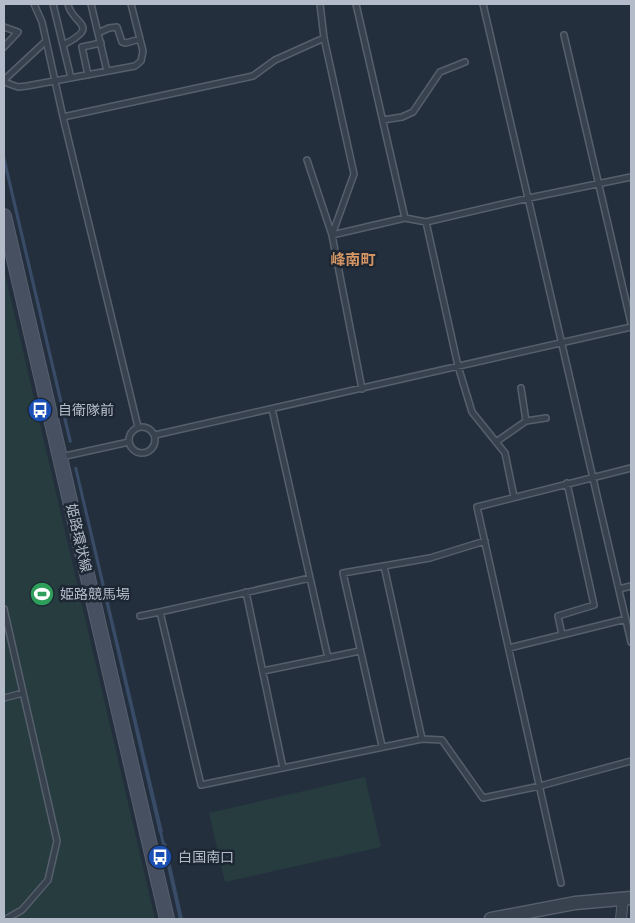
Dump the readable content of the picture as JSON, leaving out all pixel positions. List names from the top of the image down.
{
  "streets": {
    "main road": ["姫路環状線"]
  },
  "districts": ["峰南町"],
  "places": {
    "bus stop": ["自衛隊前", "白国南口"],
    "sports": ["姫路競馬場"]
  }
}
